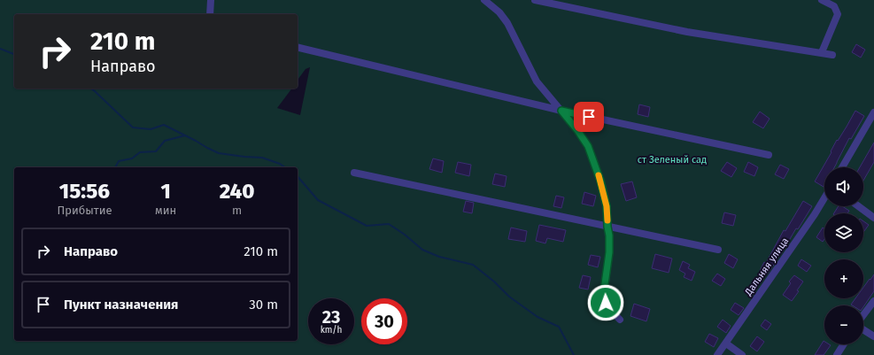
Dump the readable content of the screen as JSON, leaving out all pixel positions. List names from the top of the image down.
{
  "streets": {
    "street": ["Дальняя улица"]
  },
  "parks": ["ст Зеленый сад"],
  "page": {
    "turn": ["210 m", "Направо"],
    "map_buttons": ["+", "−"],
    "eta": [
      "15:56",
      "Прибытие",
      "1",
      "мин",
      "240",
      "m"
    ],
    "list": [
      {
        "name": "Направо",
        "value": "210 m"
      },
      {
        "name": "Пункт назначения",
        "value": "30 m"
      }
    ],
    "speed": "23 km/h",
    "limit": "30"
  }
}
